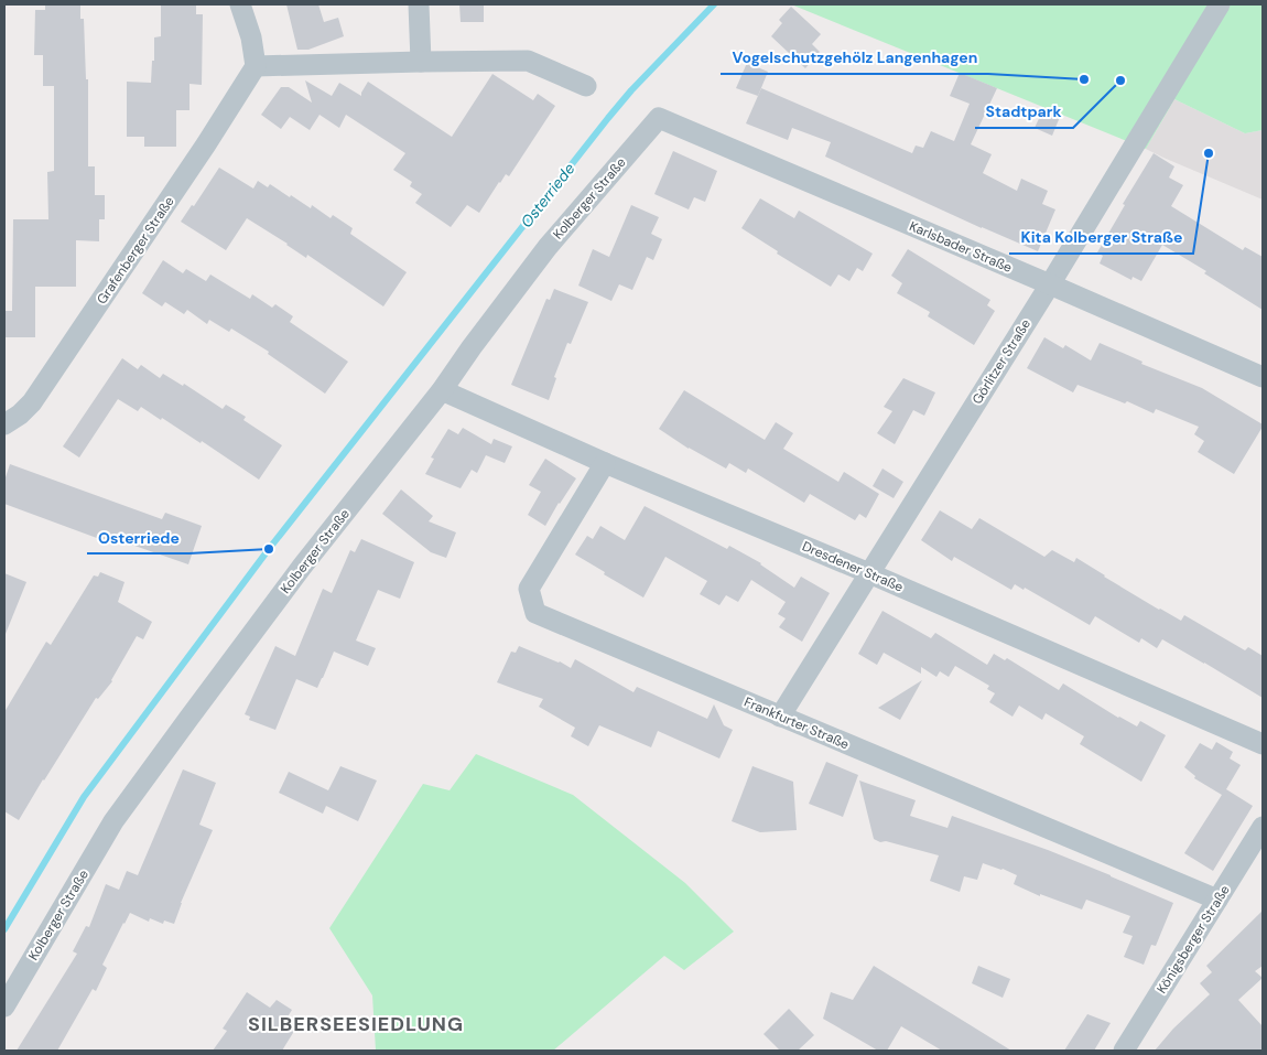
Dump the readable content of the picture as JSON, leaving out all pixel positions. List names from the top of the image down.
{
  "streets": {
    "street": [
      "Kolberger Straße",
      "Karlsbader Straße",
      "Grafenberger Straße",
      "Görlitzer Straße",
      "Dresdener Straße",
      "Frankfurter Straße",
      "Königsberger Straße"
    ]
  },
  "crossings": [
    ["Kolberger Straße", "Karlsbader Straße"],
    ["Kolberger Straße", "Dresdener Straße"],
    ["Karlsbader Straße", "Görlitzer Straße"],
    ["Görlitzer Straße", "Dresdener Straße"],
    ["Görlitzer Straße", "Frankfurter Straße"],
    ["Dresdener Straße", "Frankfurter Straße"],
    ["Frankfurter Straße", "Königsberger Straße"]
  ],
  "districts": ["SILBERSEESIEDLUNG"],
  "water": ["Osterriede"],
  "places": [
    "Vogelschutzgehölz Langenhagen",
    "Stadtpark",
    "Kita Kolberger Straße",
    "Osterriede"
  ]
}
